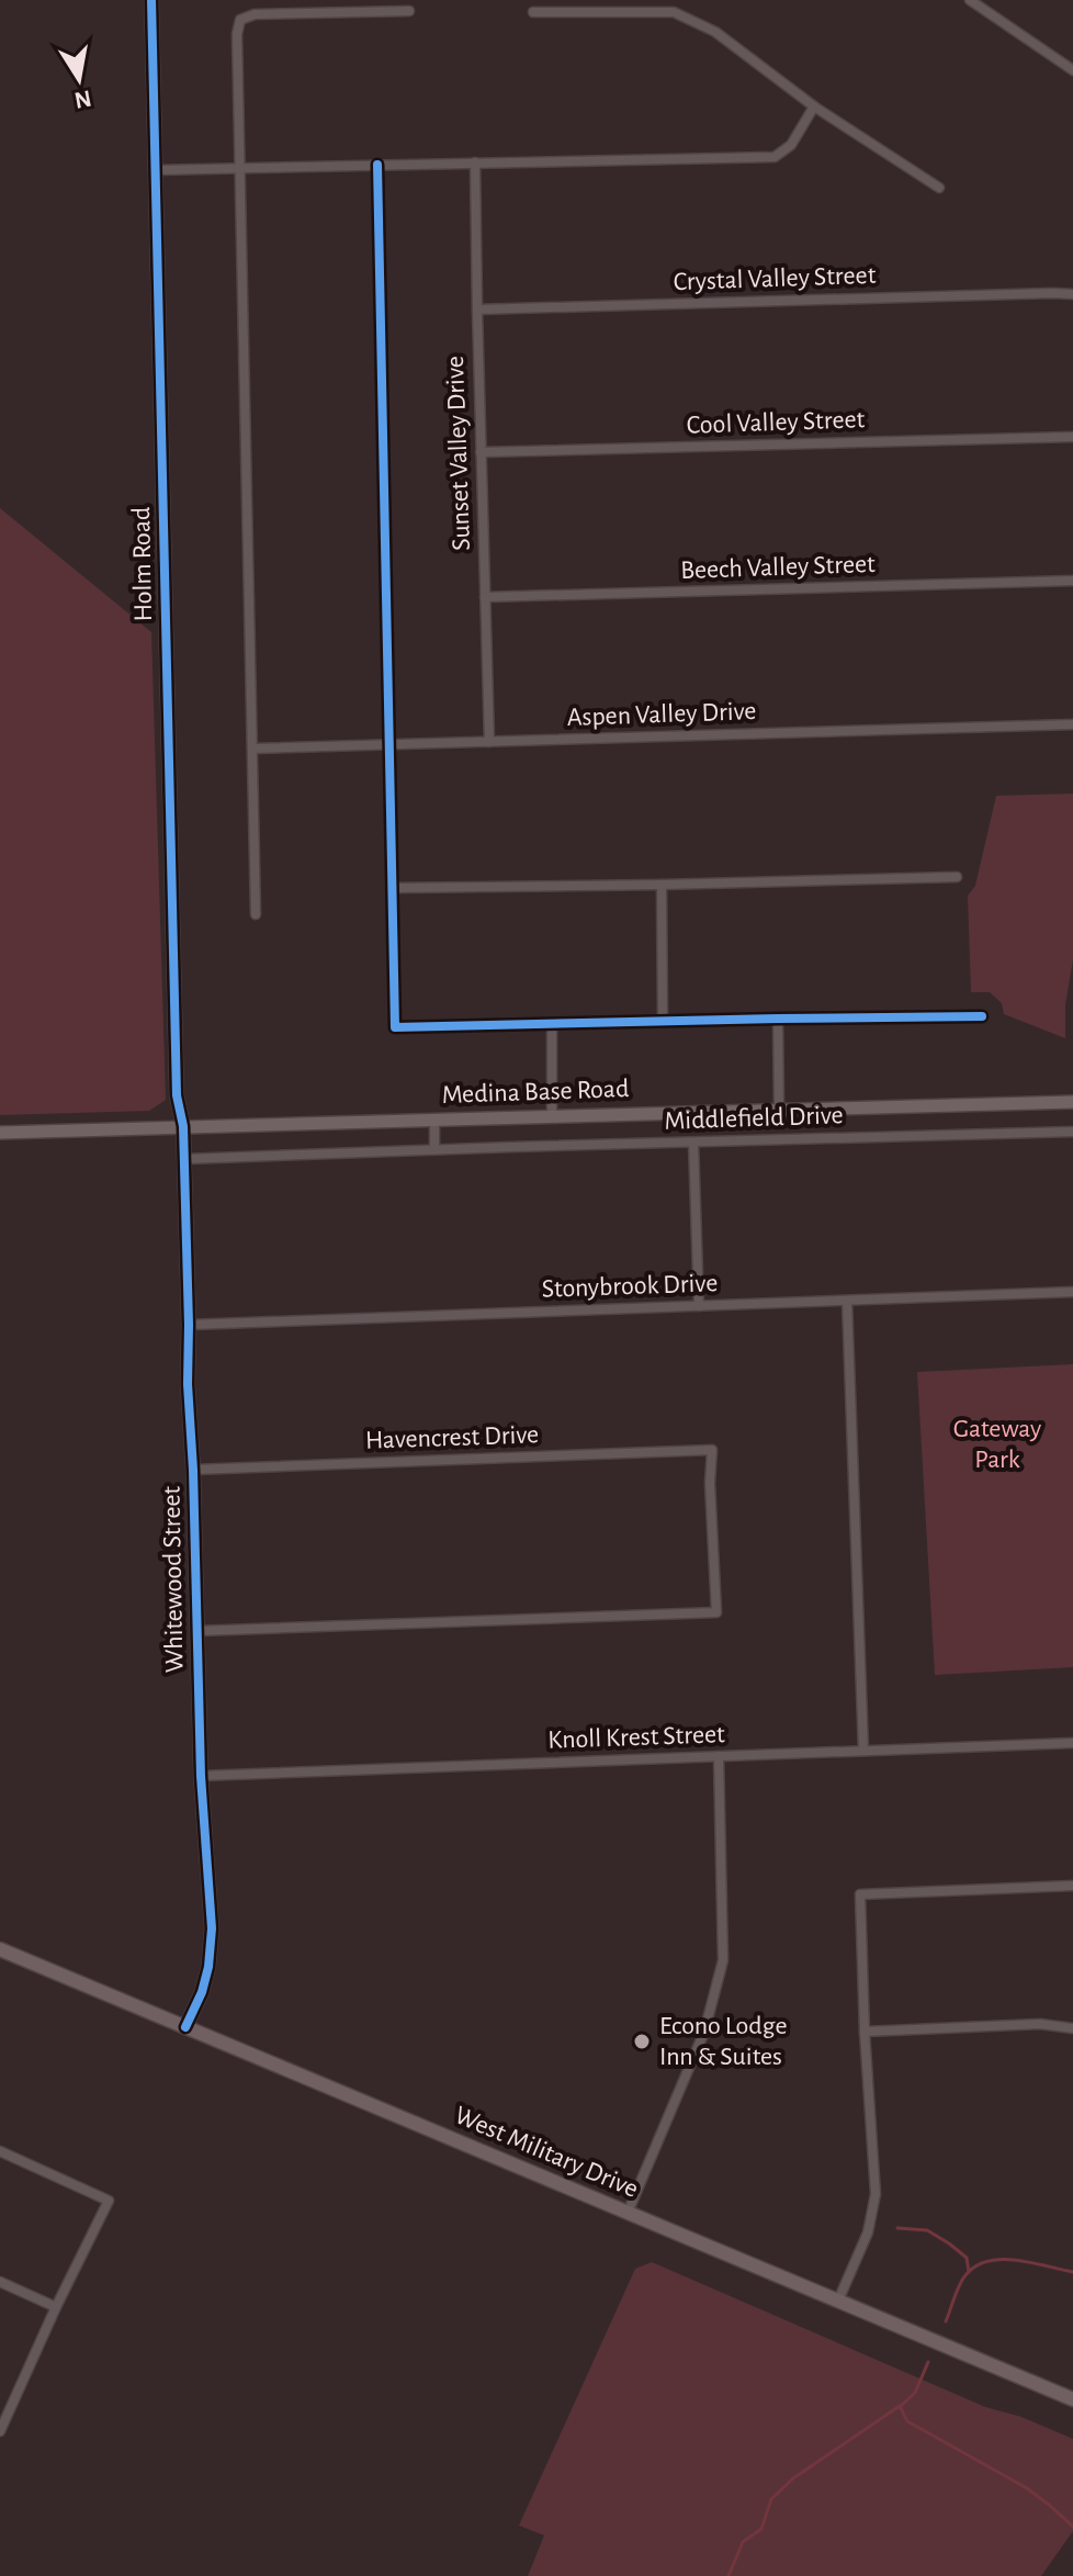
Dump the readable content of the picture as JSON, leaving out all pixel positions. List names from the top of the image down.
{
  "streets": {
    "main road": ["West Military Drive"],
    "street": [
      "Crystal Valley Street",
      "Cool Valley Street",
      "Sunset Valley Drive",
      "Holm Road",
      "Beech Valley Street",
      "Aspen Valley Drive",
      "Medina Base Road",
      "Middlefield Drive",
      "Stonybrook Drive",
      "Havencrest Drive",
      "Whitewood Street",
      "Knoll Krest Street"
    ]
  },
  "crossings": [
    ["Crystal Valley Street", "Sunset Valley Drive"],
    ["Cool Valley Street", "Sunset Valley Drive"],
    ["Sunset Valley Drive", "Beech Valley Street"],
    ["Sunset Valley Drive", "Aspen Valley Drive"],
    ["Holm Road", "Medina Base Road"],
    ["Holm Road", "Whitewood Street"],
    ["Medina Base Road", "Whitewood Street"],
    ["Middlefield Drive", "Whitewood Street"],
    ["Stonybrook Drive", "Whitewood Street"],
    ["Havencrest Drive", "Whitewood Street"],
    ["Whitewood Street", "Knoll Krest Street"],
    ["Whitewood Street", "West Military Drive"]
  ],
  "parks": ["Gateway Park"],
  "places": ["Econo Lodge Inn & Suites"],
  "north": "bottom"
}
